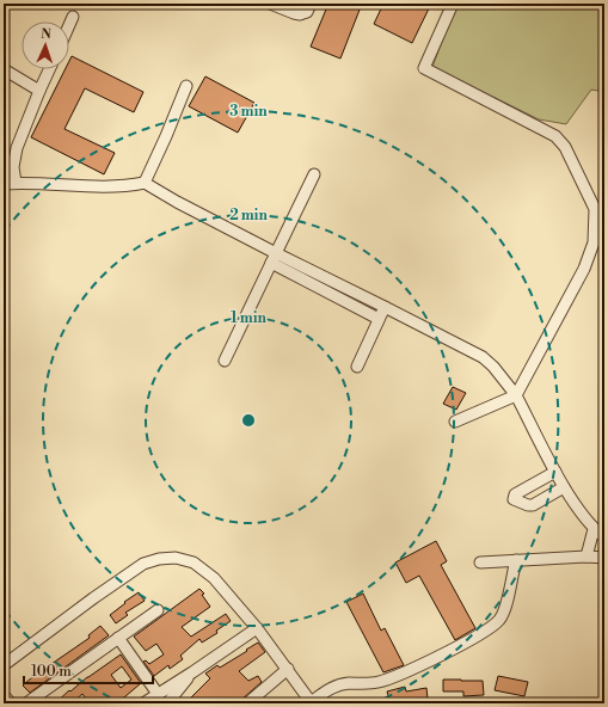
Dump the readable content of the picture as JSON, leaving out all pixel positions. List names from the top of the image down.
{
  "scale_bar": "100 m",
  "north": "top",
  "rings": ["3 min", "2 min", "1 min"]
}
